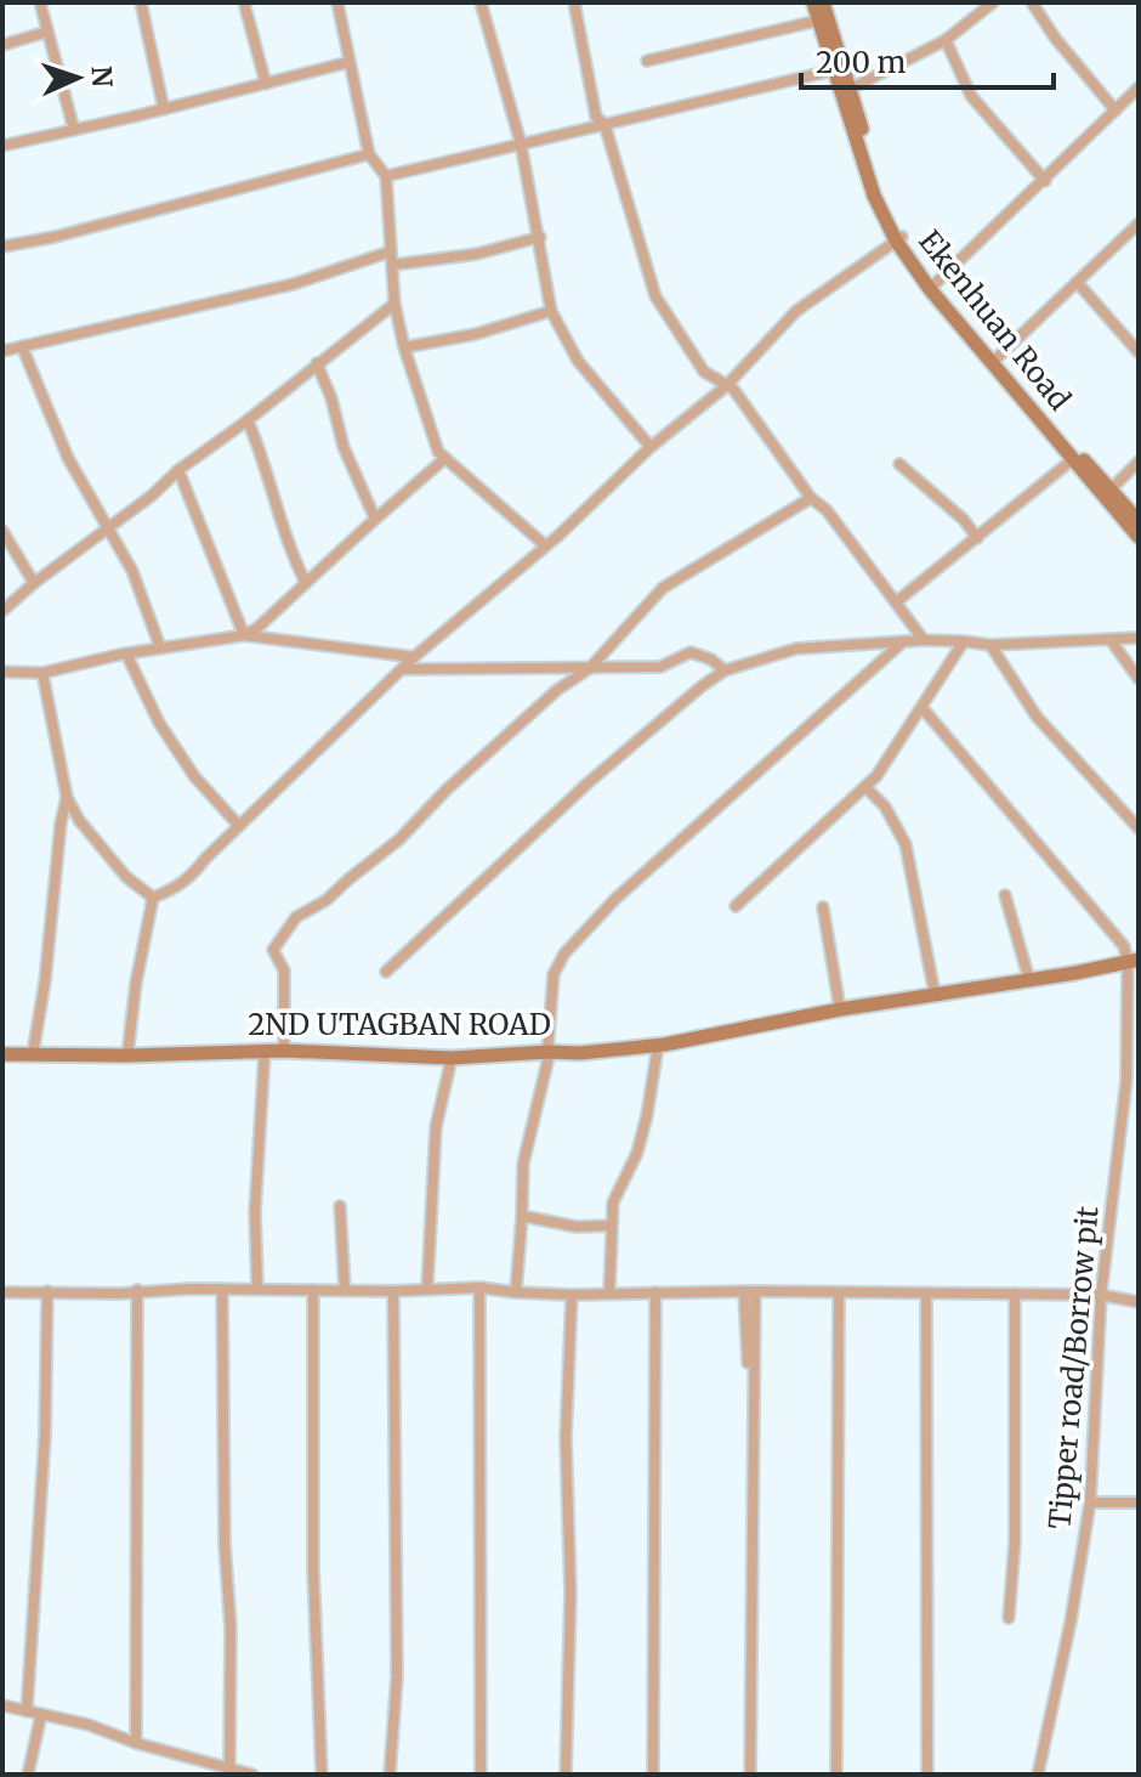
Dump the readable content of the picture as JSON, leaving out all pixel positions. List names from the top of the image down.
{
  "streets": {
    "street": ["Ekenhuan Road", "2ND UTAGBAN ROAD", "Tipper road/Borrow pit"]
  },
  "crossings": [
    ["2ND UTAGBAN ROAD", "Tipper road/Borrow pit"]
  ],
  "scale_bar": "200 m",
  "north": "right"
}
